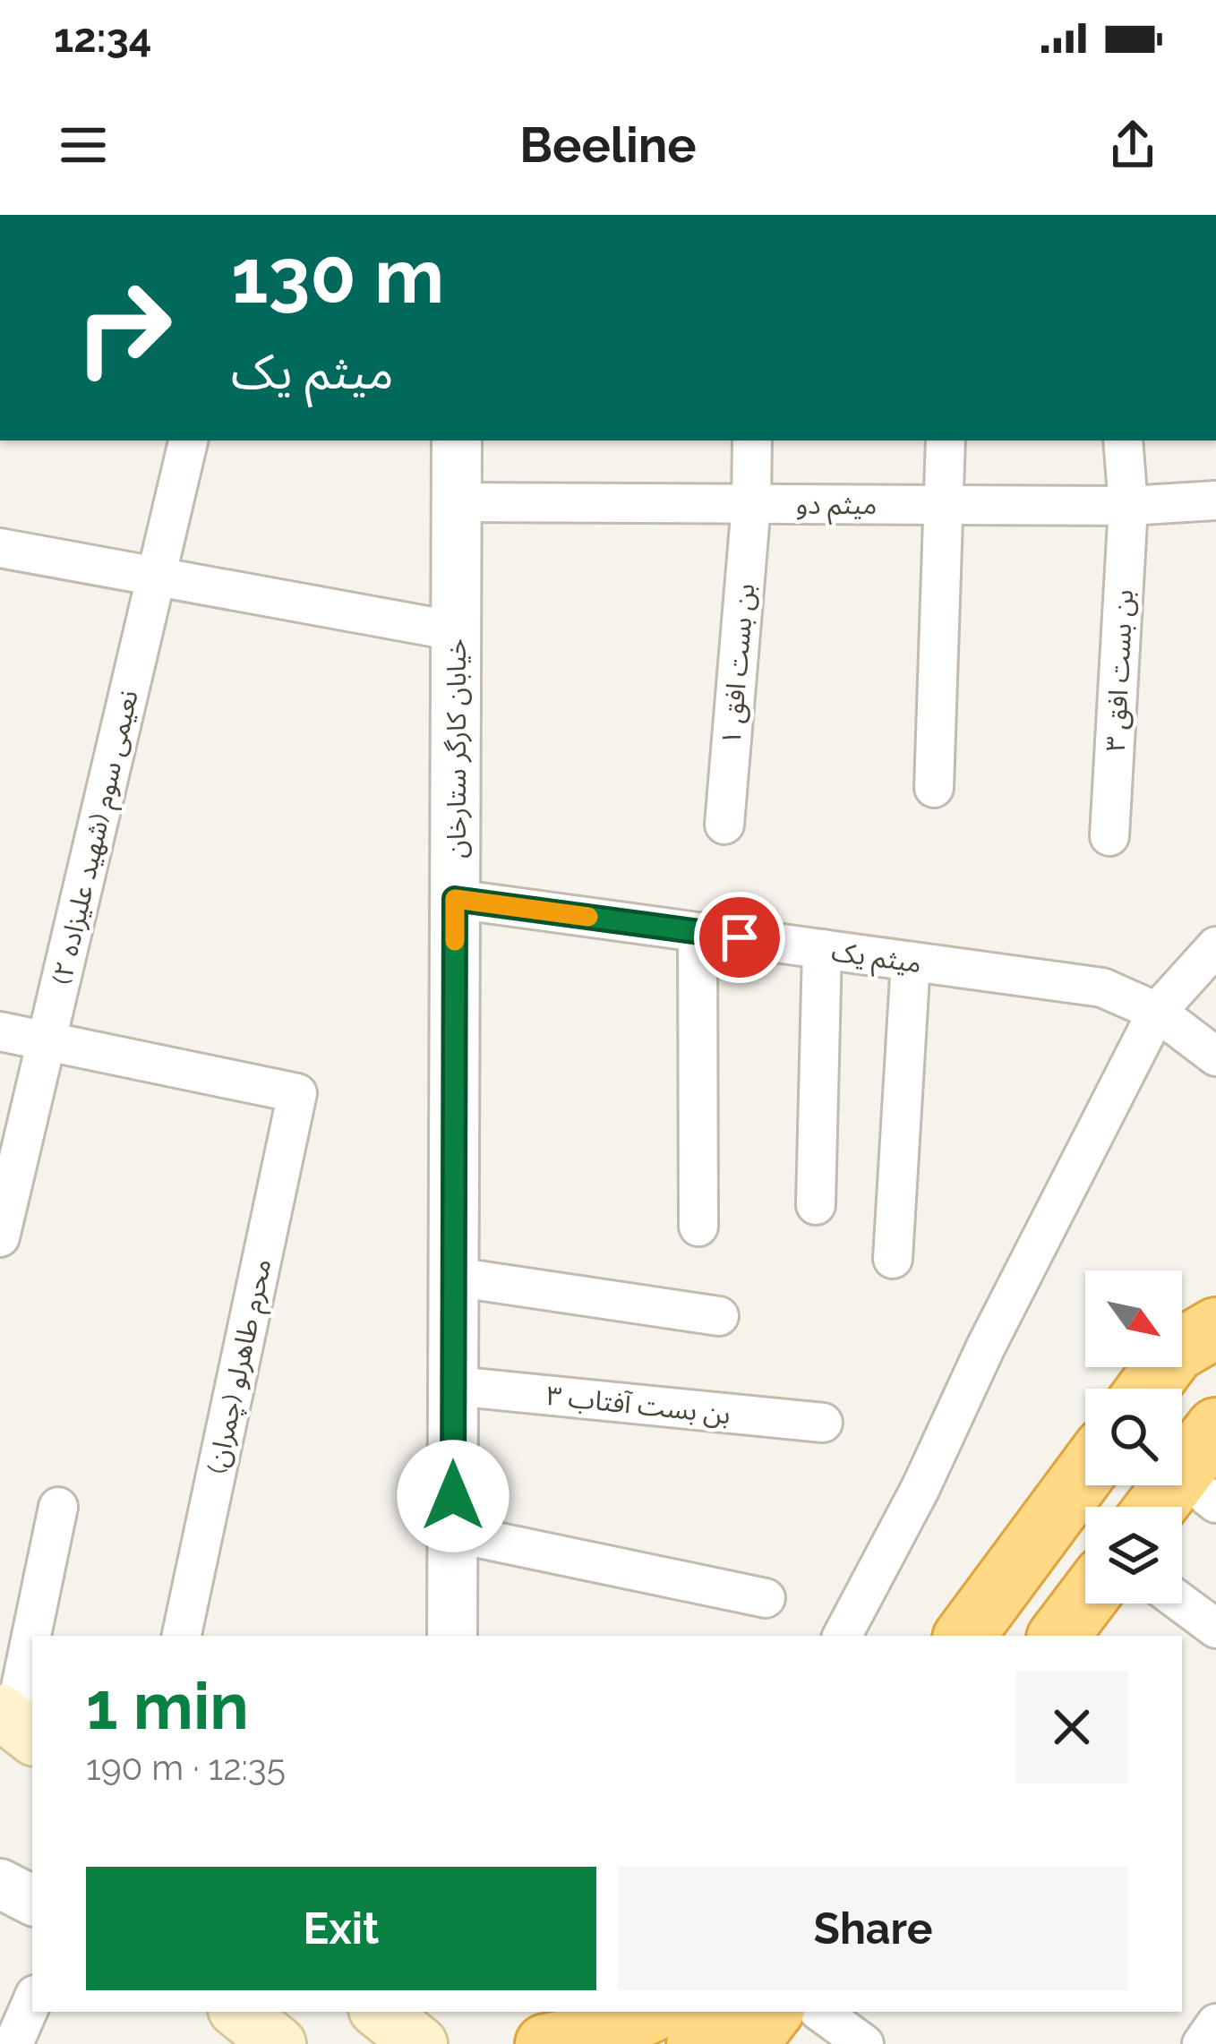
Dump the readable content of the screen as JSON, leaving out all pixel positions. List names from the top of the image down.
{
  "streets": {
    "street": [
      "میثم دو",
      "بن بست افق ۱",
      "بن بست افق ۳",
      "خیابان کارگر ستارخان",
      "نعیمی سوم (شهید علیزاده ۲)",
      "میثم یک",
      "محرم طاهرلو (چمران)",
      "بن بست آفتاب ۳"
    ]
  },
  "crossings": [
    ["میثم دو", "بن بست افق ۱"],
    ["میثم دو", "بن بست افق ۳"],
    ["میثم دو", "خیابان کارگر ستارخان"],
    ["خیابان کارگر ستارخان", "میثم یک"],
    ["خیابان کارگر ستارخان", "بن بست آفتاب ۳"],
    ["نعیمی سوم (شهید علیزاده ۲)", "محرم طاهرلو (چمران)"]
  ],
  "north": "bottom right",
  "page": {
    "status": "12:34",
    "header": "Beeline",
    "turn": ["130 m", "میثم یک"],
    "heading": ["1 min", "190 m · 12:35"],
    "buttons": ["Exit", "Share"]
  }
}
